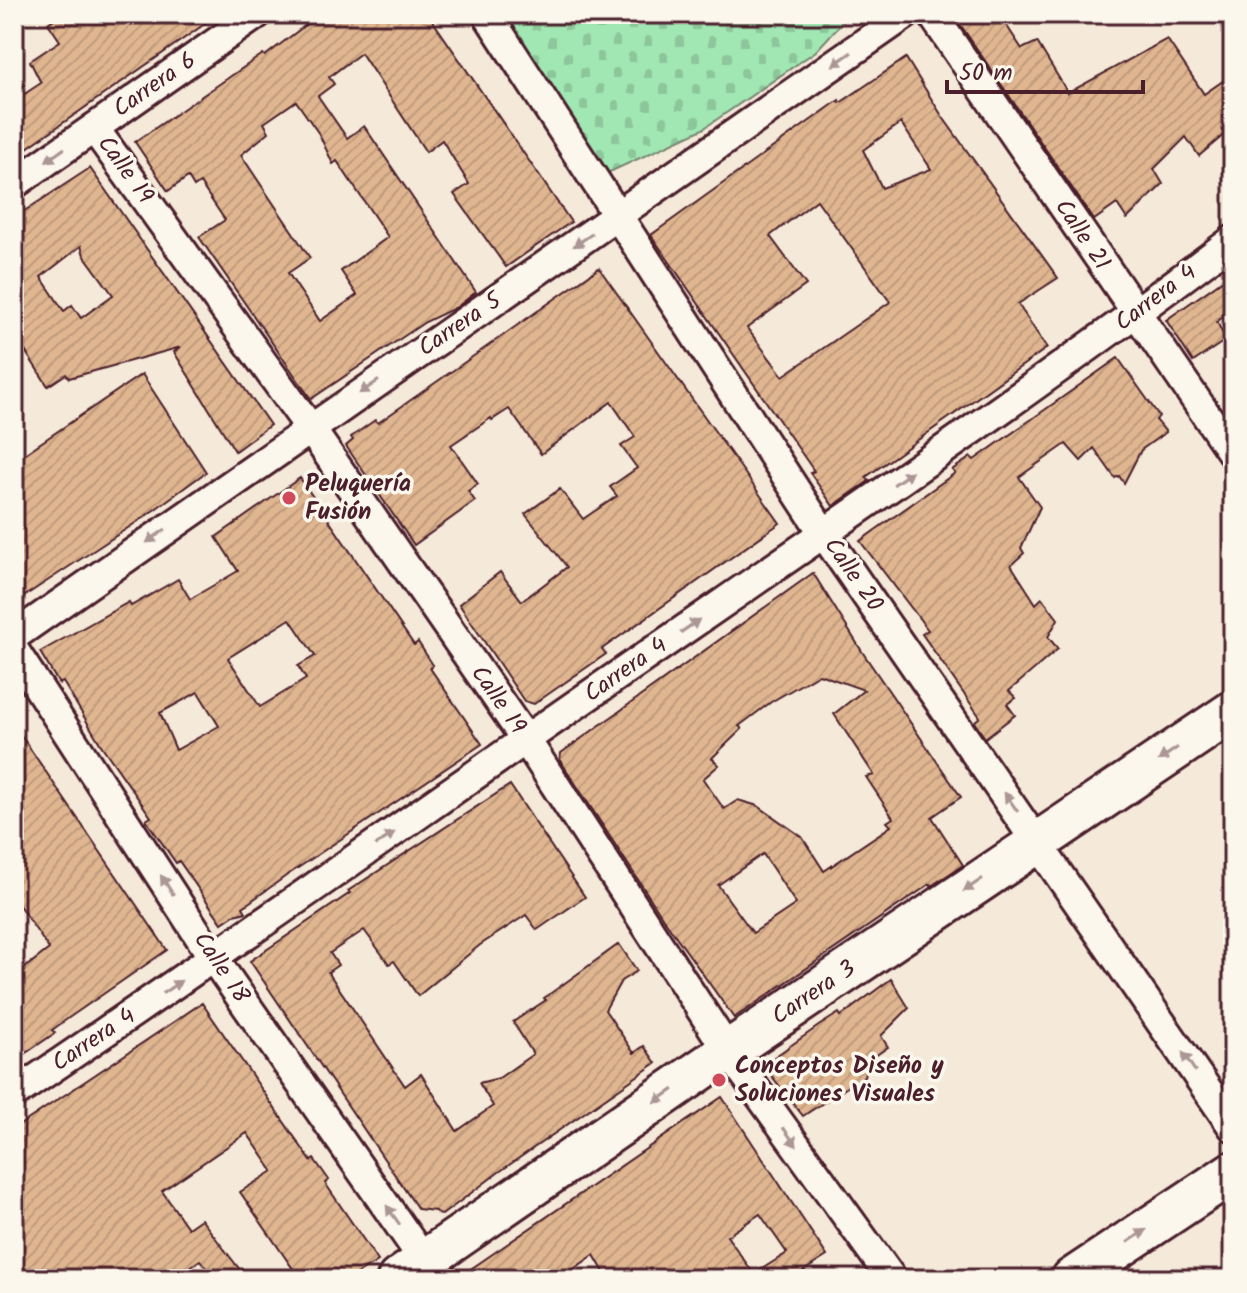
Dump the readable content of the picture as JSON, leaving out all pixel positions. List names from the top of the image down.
{
  "streets": {
    "main road": ["Carrera 3"],
    "street": [
      "Carrera 6",
      "Calle 19",
      "Calle 21",
      "Carrera 4",
      "Carrera 5",
      "Calle 20",
      "Calle 18"
    ]
  },
  "crossings": [
    ["Carrera 6", "Calle 19"],
    ["Calle 19", "Carrera 4"],
    ["Calle 19", "Carrera 5"],
    ["Calle 19", "Carrera 3"],
    ["Calle 21", "Carrera 4"],
    ["Carrera 4", "Calle 20"],
    ["Carrera 4", "Calle 18"],
    ["Carrera 5", "Calle 20"],
    ["Calle 20", "Carrera 3"],
    ["Calle 18", "Carrera 3"]
  ],
  "one_way": [
    "Carrera 4",
    "Carrera 5",
    "Calle 20",
    "Calle 18",
    "Carrera 3"
  ],
  "places": ["Peluquería Fusión", "Conceptos Diseño y Soluciones Visuales"],
  "scale_bar": "50 m"
}
